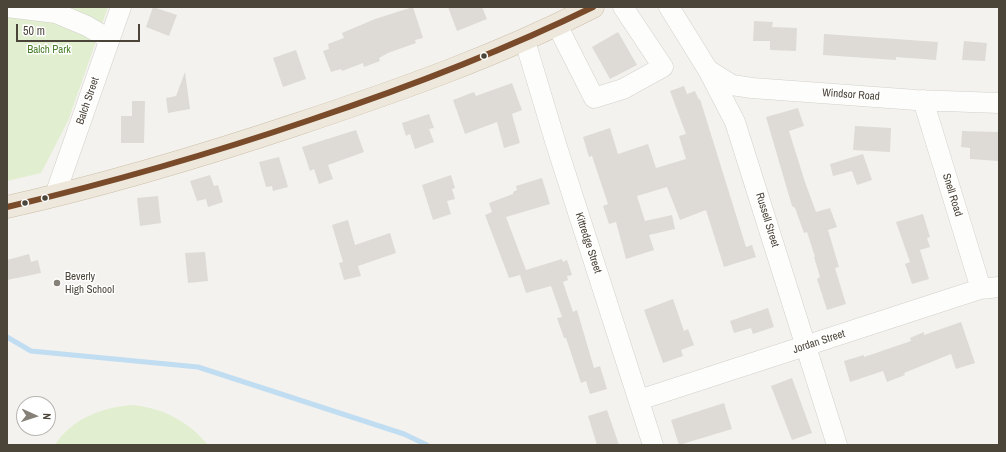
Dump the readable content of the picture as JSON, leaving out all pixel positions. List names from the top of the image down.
{
  "streets": {
    "street": [
      "Windsor Road",
      "Balch Street",
      "Snell Road",
      "Russell Street",
      "Kittredge Street",
      "Jordan Street"
    ]
  },
  "crossings": [
    ["Windsor Road", "Snell Road"],
    ["Windsor Road", "Russell Street"],
    ["Snell Road", "Jordan Street"],
    ["Russell Street", "Jordan Street"],
    ["Kittredge Street", "Jordan Street"]
  ],
  "parks": ["Balch Park"],
  "places": ["Beverly High School"],
  "scale_bar": "50 m",
  "north": "right"
}
